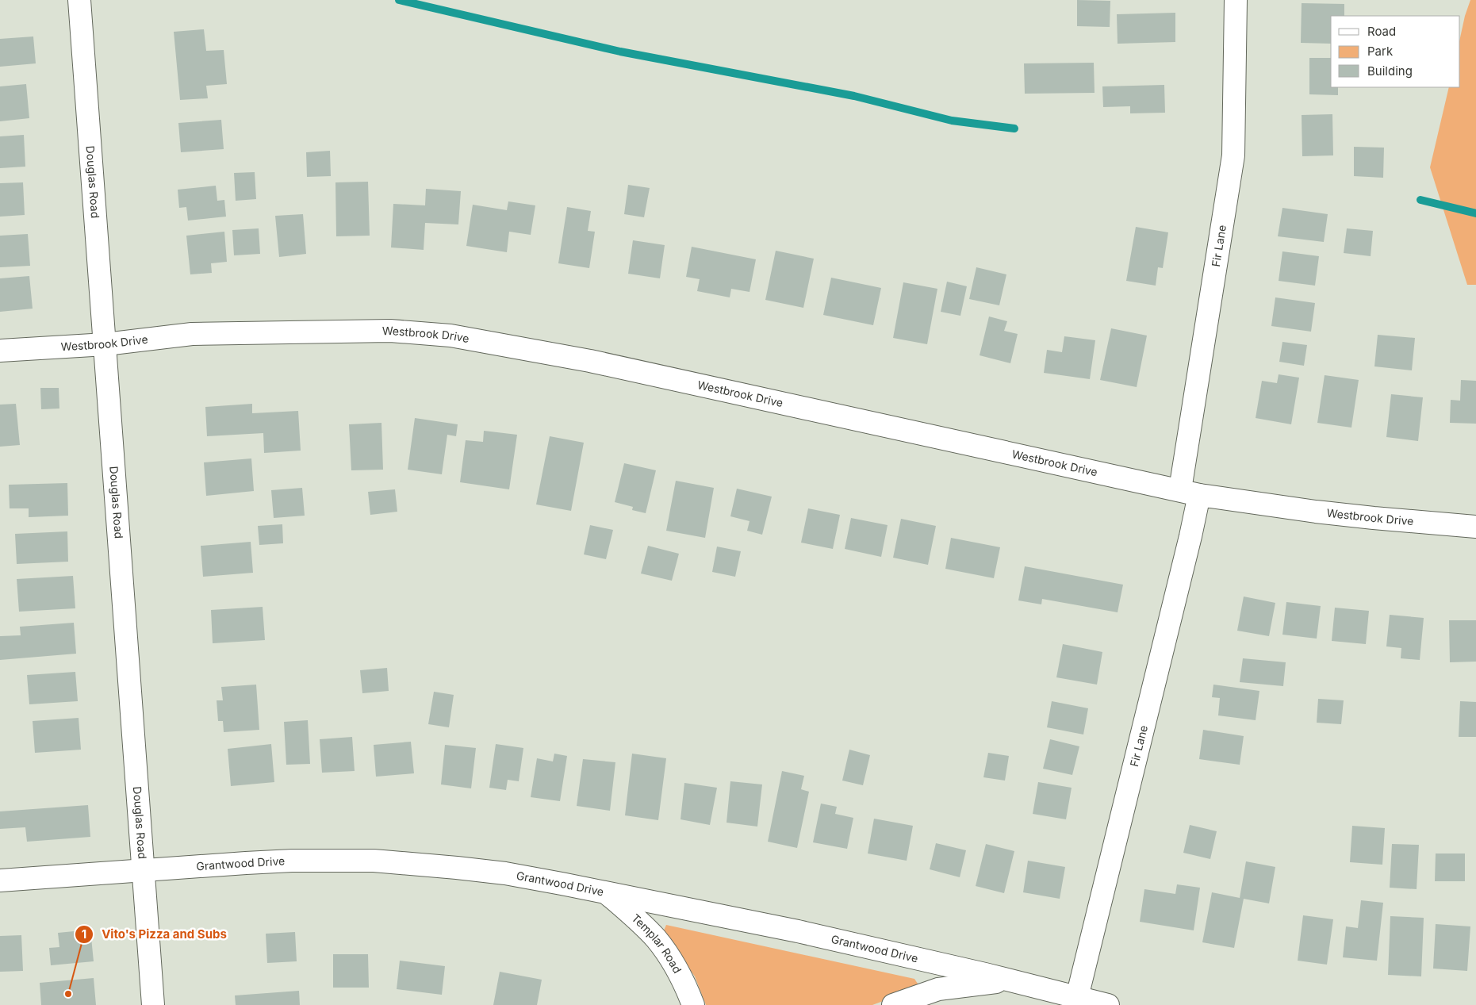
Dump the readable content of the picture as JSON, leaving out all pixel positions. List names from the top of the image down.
{
  "streets": {
    "street": [
      "Douglas Road",
      "Fir Lane",
      "Westbrook Drive",
      "Grantwood Drive",
      "Templar Road"
    ]
  },
  "crossings": [
    ["Douglas Road", "Westbrook Drive"],
    ["Douglas Road", "Grantwood Drive"],
    ["Fir Lane", "Westbrook Drive"],
    ["Fir Lane", "Grantwood Drive"],
    ["Grantwood Drive", "Templar Road"]
  ],
  "places": ["Vito's Pizza and Subs"],
  "legend": ["Road", "Park", "Building"]
}
